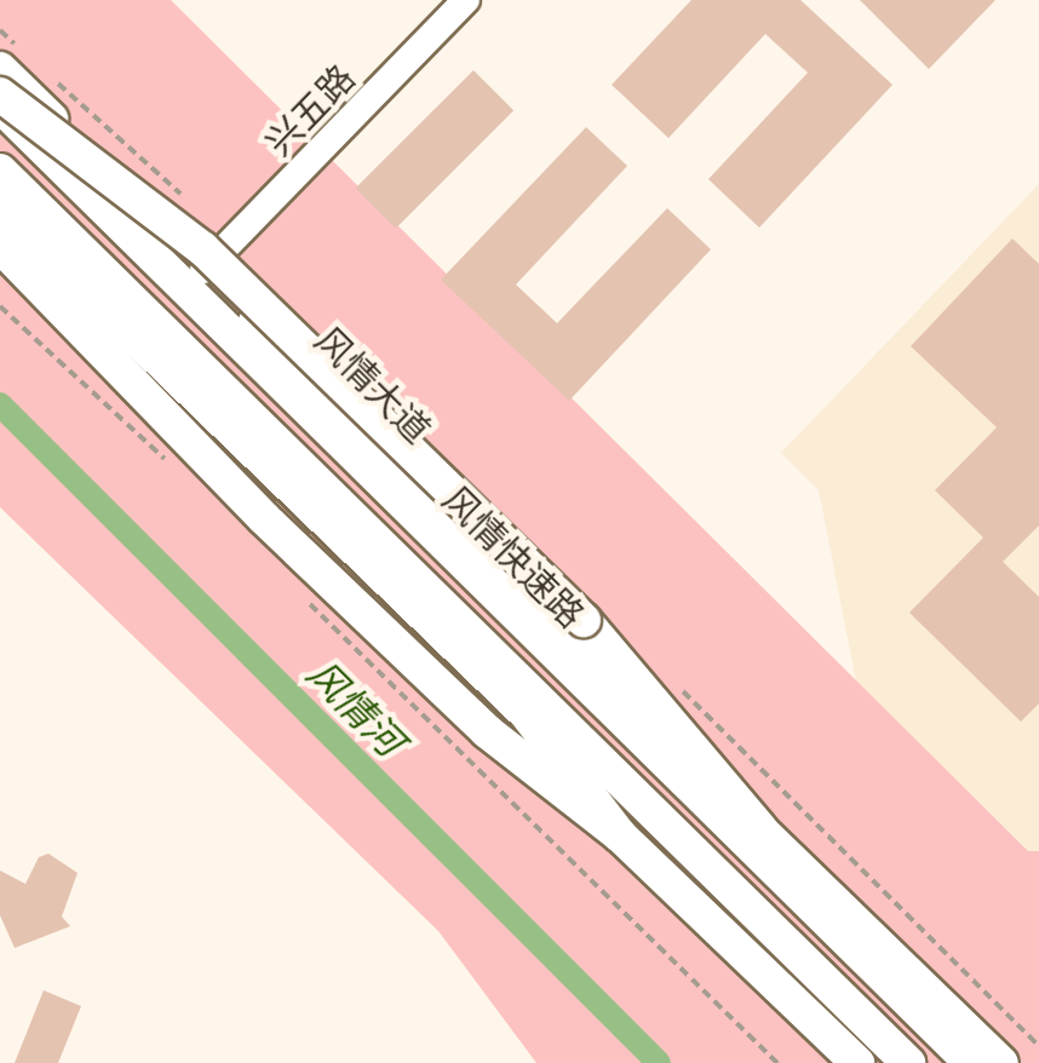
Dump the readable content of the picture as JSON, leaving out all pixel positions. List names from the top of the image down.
{
  "streets": {
    "main road": ["风情大道", "风情快速路"],
    "street": ["兴五路"]
  },
  "crossings": [
    ["兴五路", "风情大道"]
  ],
  "water": ["风情河"]
}
